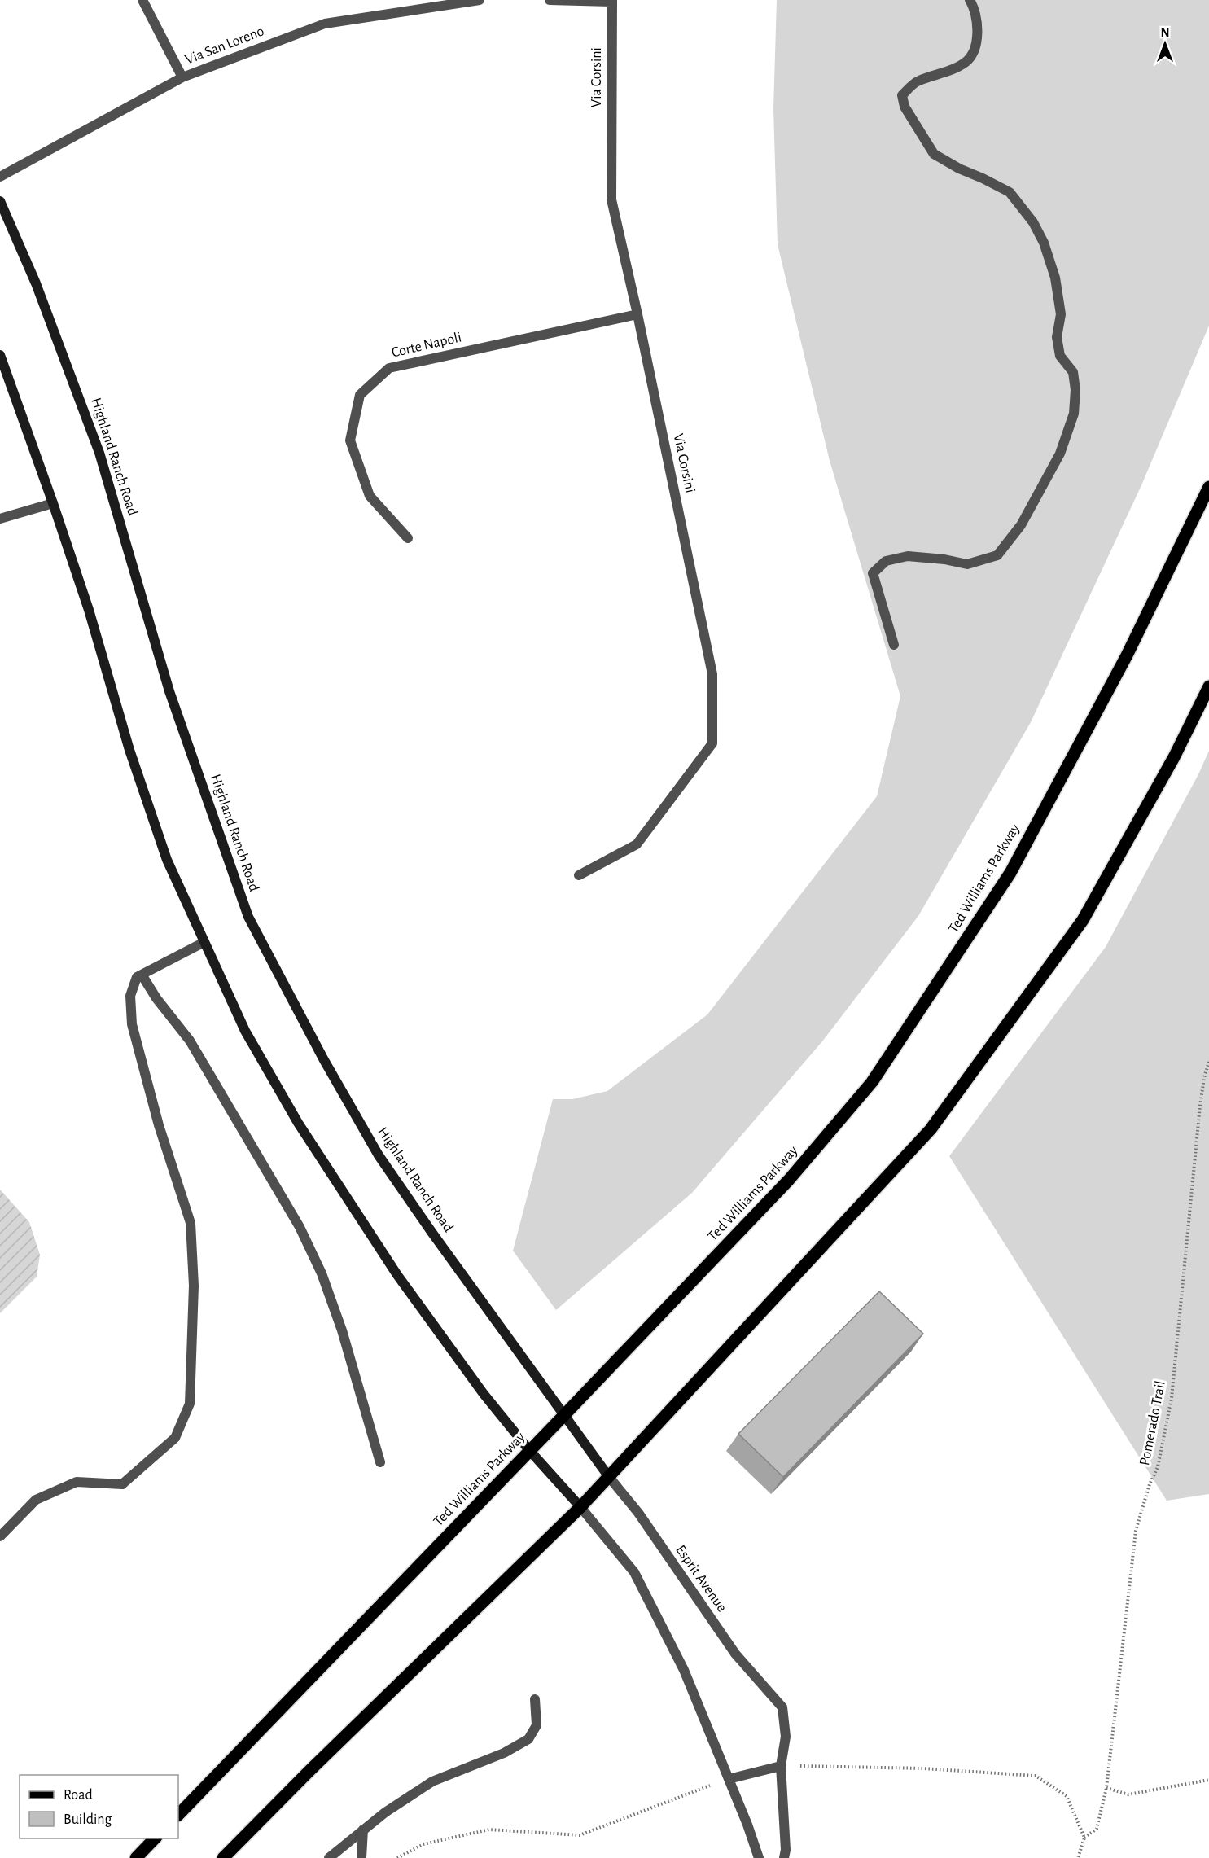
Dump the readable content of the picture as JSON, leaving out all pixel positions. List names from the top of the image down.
{
  "streets": {
    "main road": ["Highland Ranch Road", "Ted Williams Parkway", "Esprit Avenue"],
    "street": ["Via San Loreno", "Via Corsini", "Corte Napoli"],
    "path": ["Pomerado Trail"]
  },
  "crossings": [
    ["Via Corsini", "Corte Napoli"],
    ["Highland Ranch Road", "Ted Williams Parkway"],
    ["Highland Ranch Road", "Esprit Avenue"],
    ["Ted Williams Parkway", "Esprit Avenue"]
  ],
  "legend": ["Road", "Building"],
  "north": "top"
}
